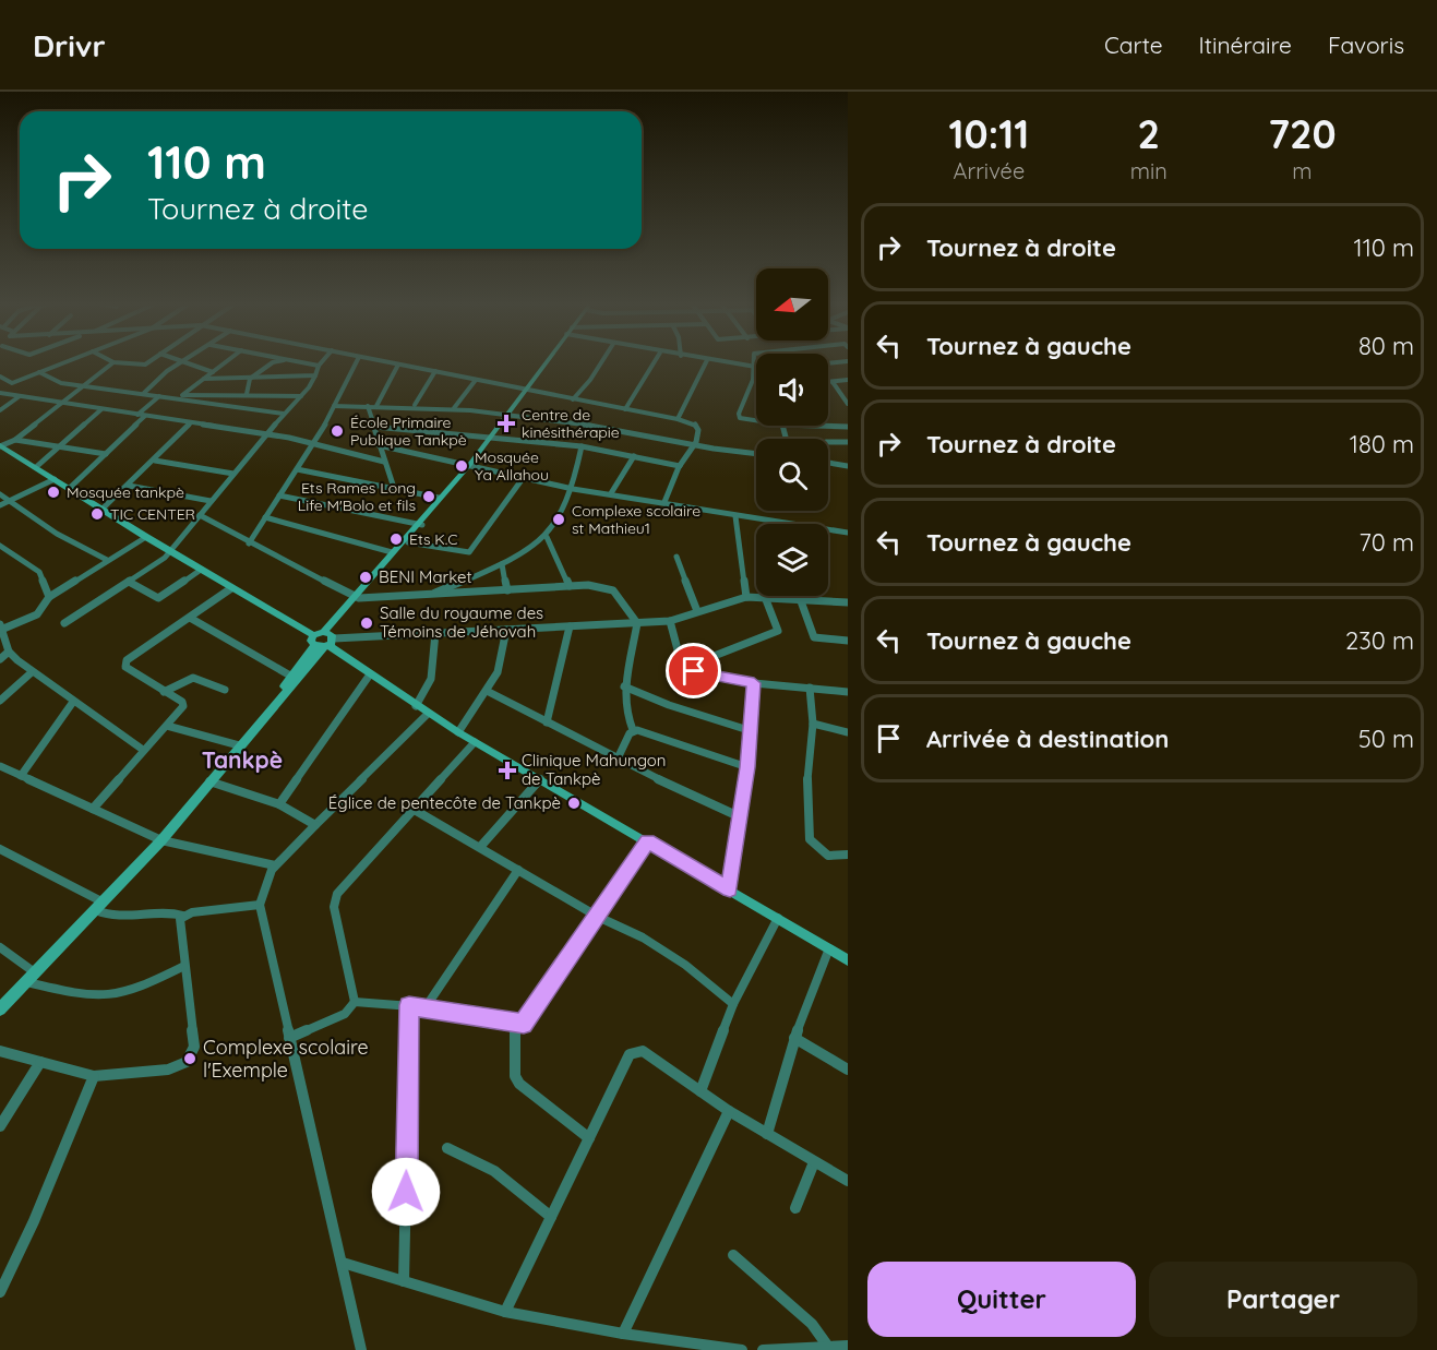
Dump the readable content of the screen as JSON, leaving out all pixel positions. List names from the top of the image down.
{
  "districts": ["Tankpè"],
  "places": {
    "health": ["Centre de kinésithérapie", "Clinique Mahungon de Tankpè"],
    "other": [
      "École Primaire Publique Tankpè",
      "Mosquée Ya Allahou",
      "Mosquée tankpè",
      "Ets Rames Long Life M'Bolo et fils",
      "TIC CENTER",
      "Complexe scolaire st Mathieu1",
      "Ets K.C",
      "BENI Market",
      "Salle du royaume des Témoins de Jéhovah",
      "Églice de pentecôte de Tankpè",
      "Complexe scolaire l'Exemple"
    ]
  },
  "north": "left",
  "page": {
    "header": "Drivr",
    "nav": ["Carte", "Itinéraire", "Favoris"],
    "eta": [
      "10:11",
      "Arrivée",
      "2",
      "min",
      "720",
      "m"
    ],
    "turn": ["110 m", "Tournez à droite"],
    "list": [
      {
        "name": "Tournez à droite",
        "value": "110 m"
      },
      {
        "name": "Tournez à gauche",
        "value": "80 m"
      },
      {
        "name": "Tournez à droite",
        "value": "180 m"
      },
      {
        "name": "Tournez à gauche",
        "value": "70 m"
      },
      {
        "name": "Tournez à gauche",
        "value": "230 m"
      },
      {
        "name": "Arrivée à destination",
        "value": "50 m"
      }
    ],
    "buttons": ["Quitter", "Partager"]
  }
}
